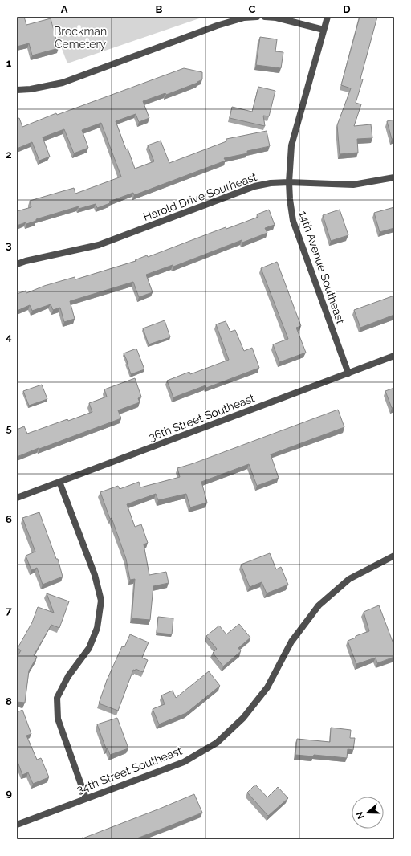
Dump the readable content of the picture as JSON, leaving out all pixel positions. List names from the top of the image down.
{
  "streets": {
    "street": [
      "Harold Drive Southeast",
      "14th Avenue Southeast",
      "36th Street Southeast",
      "34th Street Southeast"
    ]
  },
  "crossings": [
    ["Harold Drive Southeast", "14th Avenue Southeast"],
    ["14th Avenue Southeast", "36th Street Southeast"]
  ],
  "parks": ["Brockman Cemetery"],
  "north": "left",
  "grid": {
    "columns": [
      "A",
      "B",
      "C",
      "D"
    ],
    "rows": [
      "1",
      "2",
      "3",
      "4",
      "5",
      "6",
      "7",
      "8",
      "9"
    ]
  }
}
